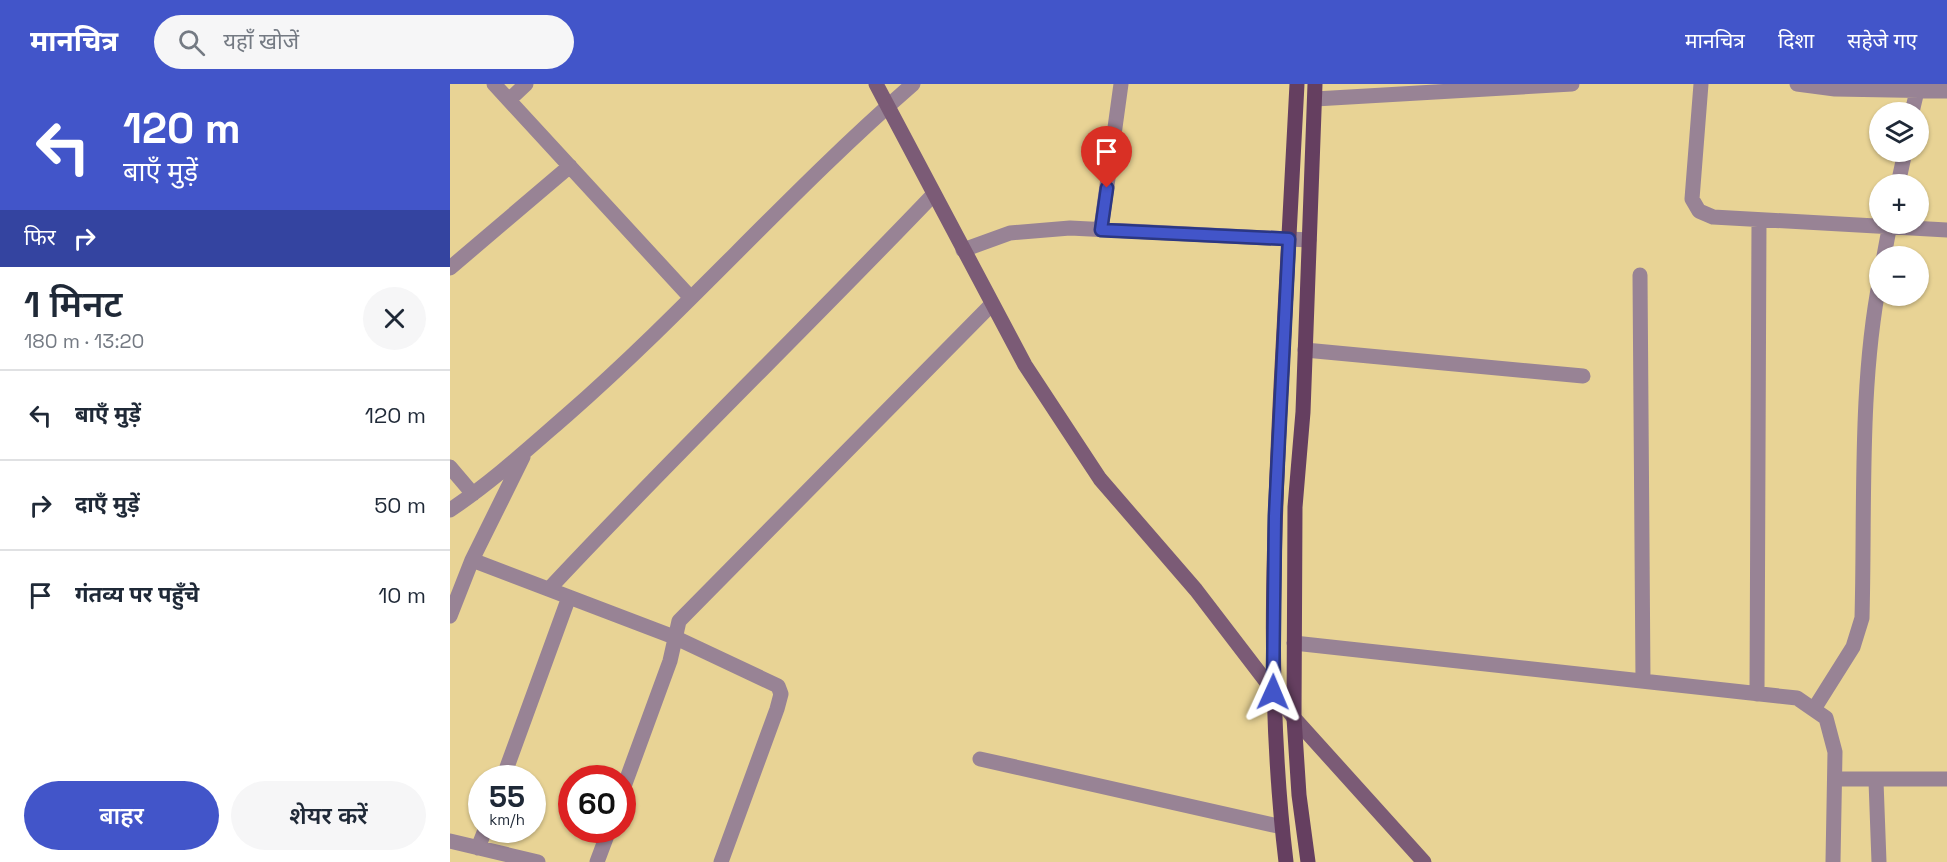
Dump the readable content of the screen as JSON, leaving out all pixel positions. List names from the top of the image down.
{
  "page": {
    "header": "मानचित्र",
    "search": "यहाँ खोजें",
    "nav": ["मानचित्र", "दिशा", "सहेजे गए"],
    "turn": ["120 m", "बाएँ मुड़ें"],
    "map_buttons": ["+", "−"],
    "then": "फिर",
    "heading": ["1 मिनट", "180 m · 13:20"],
    "list": [
      {
        "name": "बाएँ मुड़ें",
        "value": "120 m"
      },
      {
        "name": "दाएँ मुड़ें",
        "value": "50 m"
      },
      {
        "name": "गंतव्य पर पहुँचे",
        "value": "10 m"
      }
    ],
    "speed": "55 km/h",
    "limit": "60",
    "buttons": ["बाहर", "शेयर करें"]
  }
}
